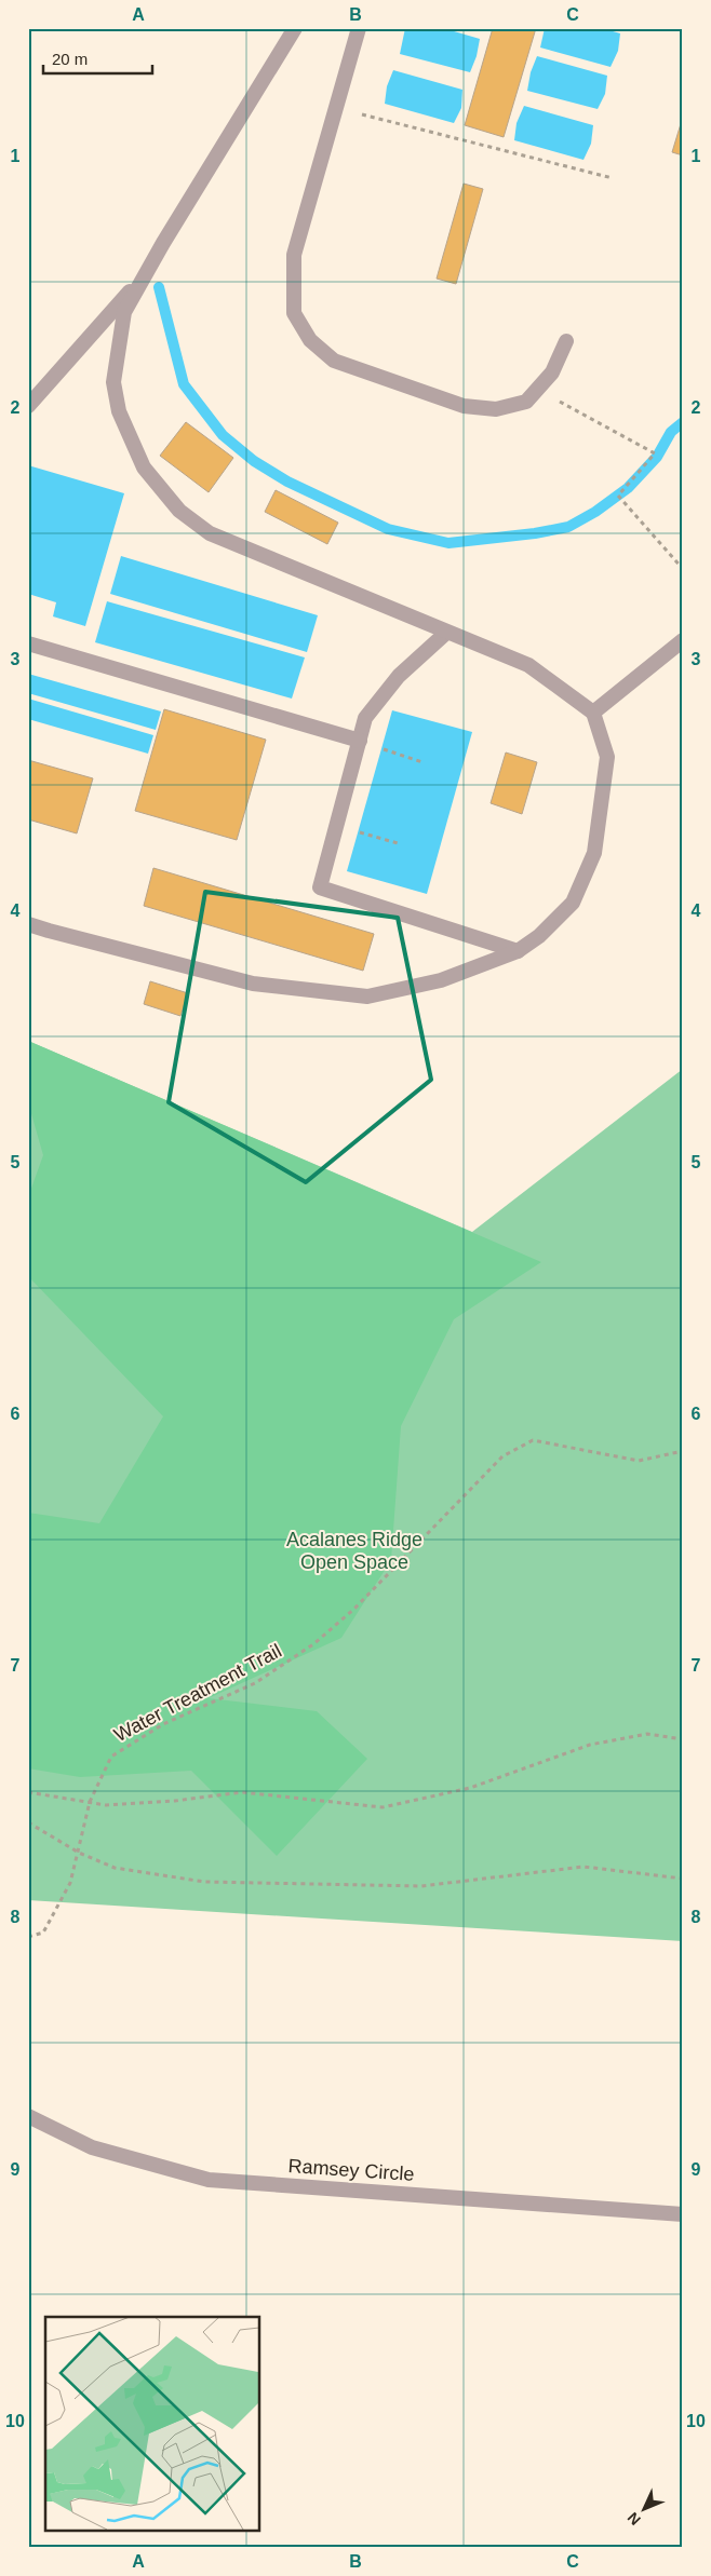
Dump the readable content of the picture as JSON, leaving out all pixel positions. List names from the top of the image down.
{
  "streets": {
    "street": ["Ramsey Circle"],
    "path": ["Water Treatment Trail"]
  },
  "parks": ["Acalanes Ridge Open Space"],
  "scale_bar": "20 m",
  "north": "bottom left",
  "grid": {
    "columns": ["A", "B", "C"],
    "rows": [
      "1",
      "2",
      "3",
      "4",
      "5",
      "6",
      "7",
      "8",
      "9",
      "10"
    ]
  }
}
